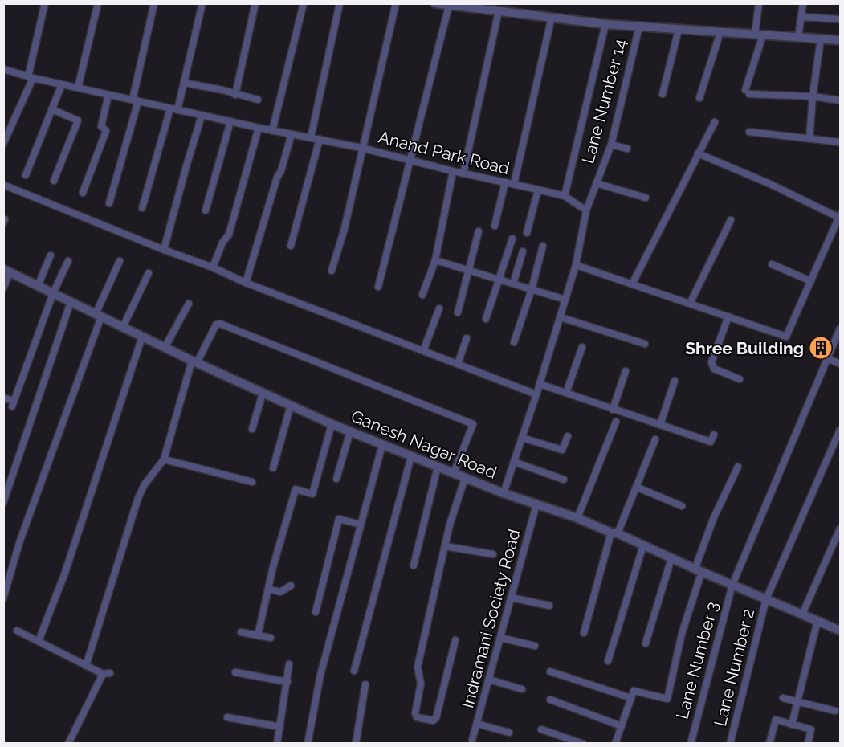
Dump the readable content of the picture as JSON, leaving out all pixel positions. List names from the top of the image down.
{
  "streets": {
    "street": [
      "Lane Number 14",
      "Anand Park Road",
      "Ganesh Nagar Road",
      "Indramani Society Road",
      "Lane Number 3",
      "Lane Number 2"
    ]
  },
  "crossings": [
    ["Lane Number 14", "Anand Park Road"],
    ["Ganesh Nagar Road", "Indramani Society Road"],
    ["Ganesh Nagar Road", "Lane Number 3"],
    ["Ganesh Nagar Road", "Lane Number 2"]
  ],
  "places": {
    "building": ["Shree Building"]
  }
}
